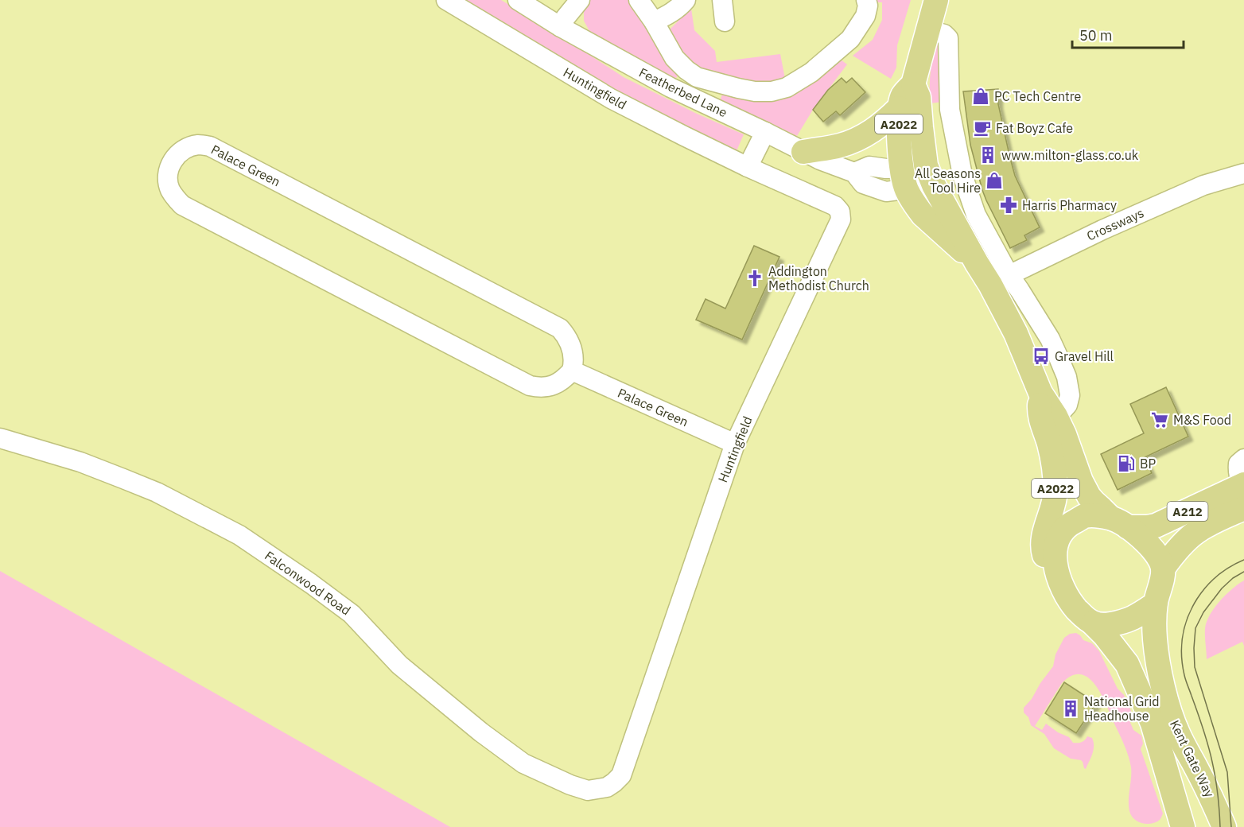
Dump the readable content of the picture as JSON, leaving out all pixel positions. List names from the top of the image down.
{
  "streets": {
    "main road": ["A2022", "A212", "Kent Gate Way"],
    "street": [
      "Huntingfield",
      "Featherbed Lane",
      "Palace Green",
      "Crossways",
      "Falconwood Road"
    ]
  },
  "crossings": [
    ["Huntingfield", "Palace Green"],
    ["Huntingfield", "Falconwood Road"],
    ["Featherbed Lane", "A2022"],
    ["A2022", "Crossways"],
    ["A2022", "A212"],
    ["A2022", "Kent Gate Way"],
    ["A212", "Kent Gate Way"]
  ],
  "places": {
    "shop": ["PC Tech Centre", "All Seasons Tool Hire"],
    "cafe": ["Fat Boyz Cafe"],
    "building": ["www.milton-glass.co.uk", "National Grid Headhouse"],
    "pharmacy": ["Harris Pharmacy"],
    "church": ["Addington Methodist Church"],
    "bus stop": ["Gravel Hill"],
    "supermarket": ["M&S Food"],
    "fuel station": ["BP"]
  },
  "scale_bar": "50 m"
}
